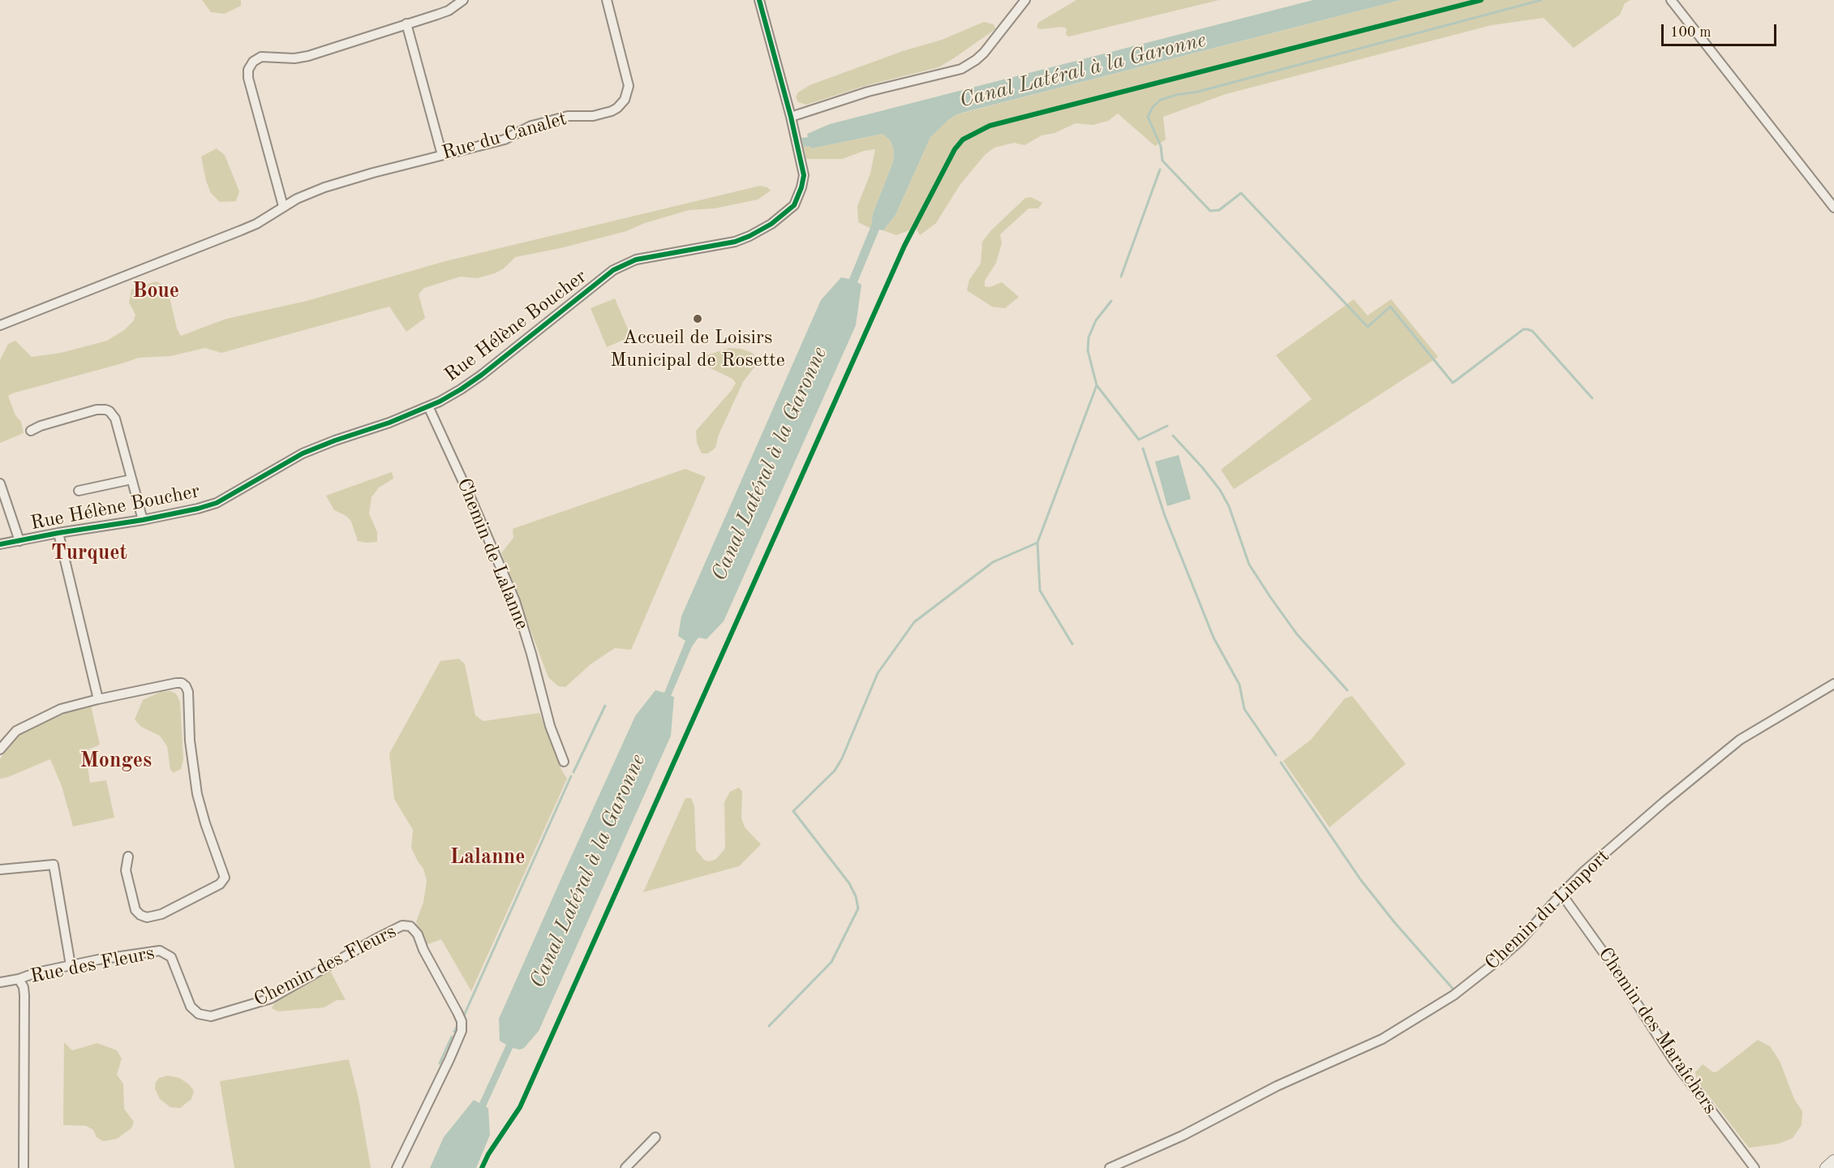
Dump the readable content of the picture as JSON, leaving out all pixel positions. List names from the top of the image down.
{
  "streets": {
    "street": [
      "Rue du Canalet",
      "Rue Hélène Boucher",
      "Chemin de Lalanne",
      "Chemin du Limport",
      "Rue des Fleurs",
      "Chemin des Fleurs",
      "Chemin des Maraîchers"
    ]
  },
  "crossings": [
    ["Rue Hélène Boucher", "Chemin de Lalanne"],
    ["Chemin du Limport", "Chemin des Maraîchers"],
    ["Rue des Fleurs", "Chemin des Fleurs"]
  ],
  "districts": [
    "Boue",
    "Turquet",
    "Monges",
    "Lalanne"
  ],
  "water": ["Canal Latéral à la Garonne"],
  "places": ["Accueil de Loisirs Municipal de Rosette"],
  "scale_bar": "100 m"
}
